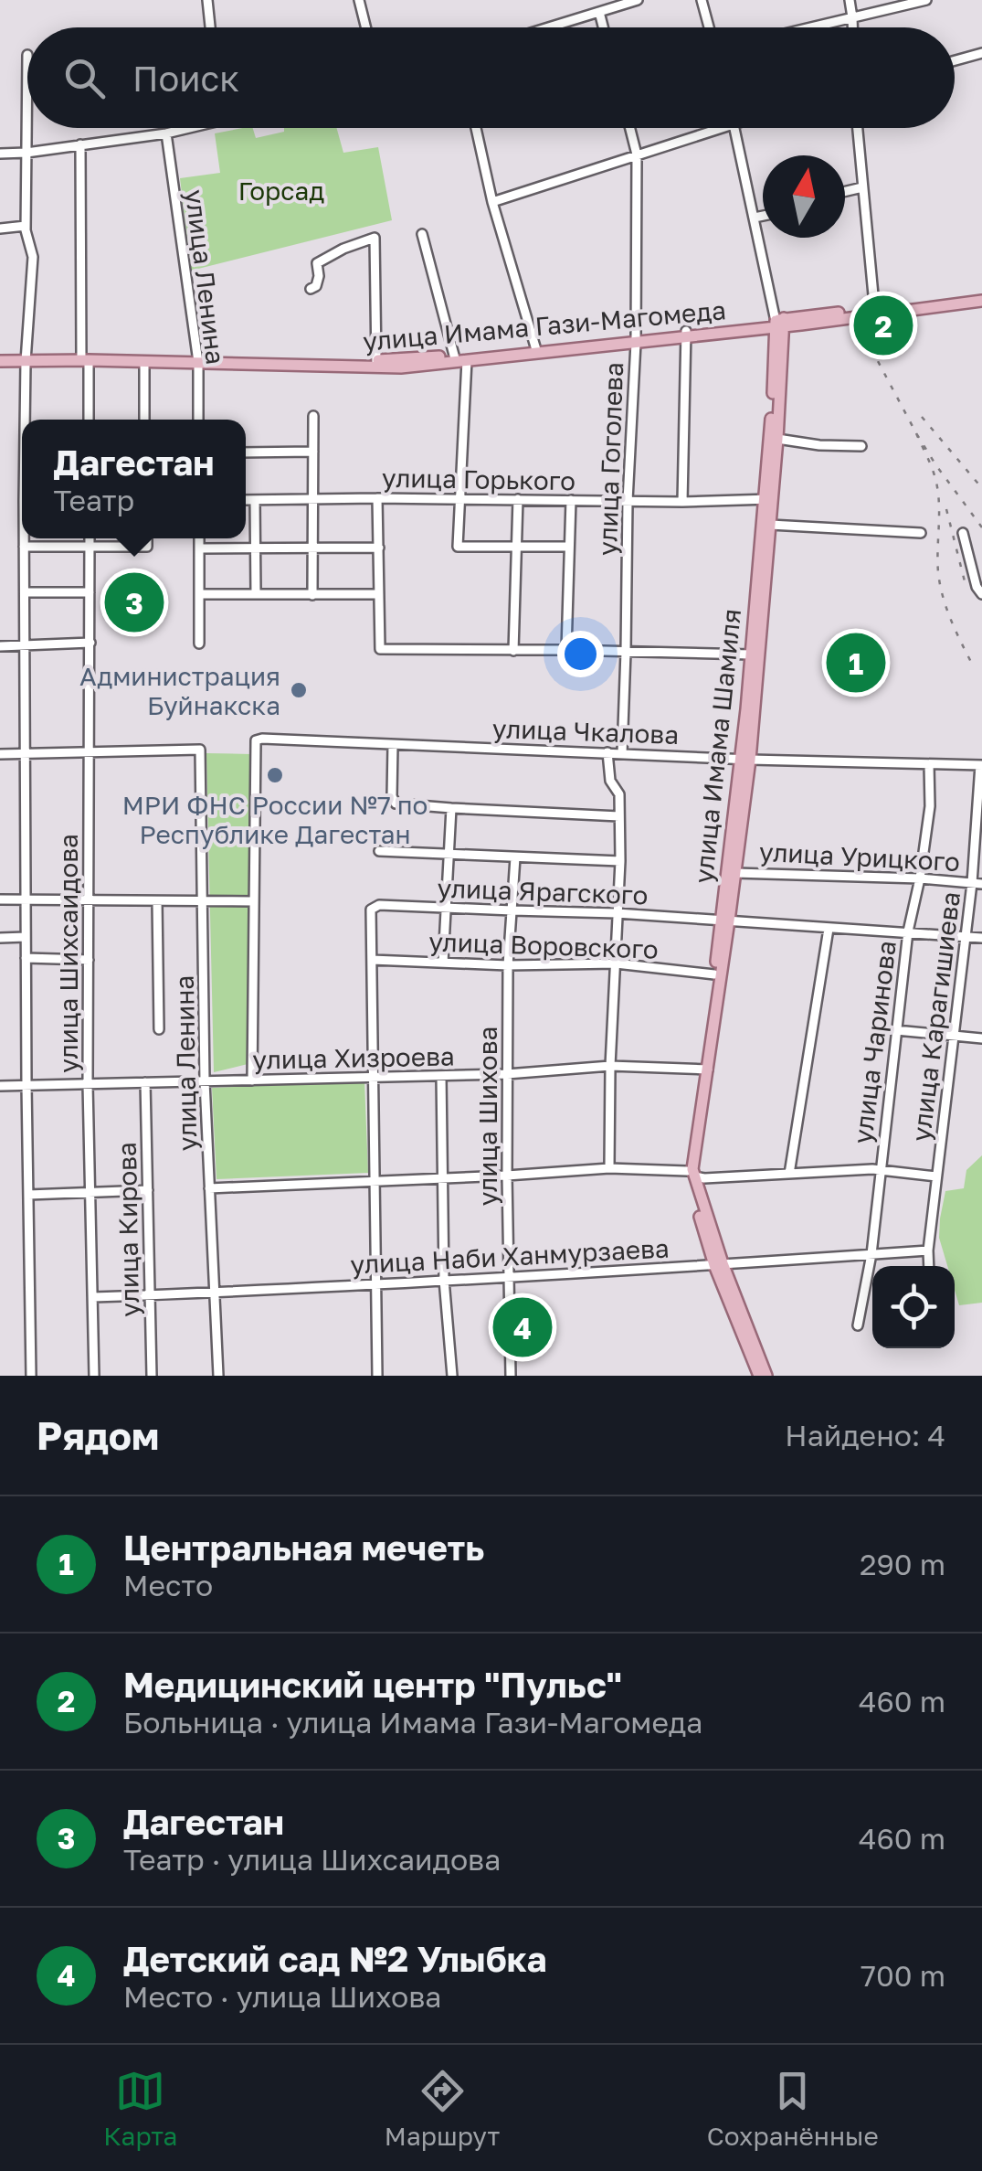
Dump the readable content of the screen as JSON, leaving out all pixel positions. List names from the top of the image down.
{
  "streets": {
    "main road": ["улица Имама Гази-Магомеда", "улица Имама Шамиля"],
    "street": [
      "улица Ленина",
      "улица Гоголева",
      "улица Горького",
      "улица Чкалова",
      "улица Урицкого",
      "улица Ярагского",
      "улица Воровского",
      "улица Шихсаидова",
      "улица Карагишиева",
      "улица Чаринова",
      "улица Хизроева",
      "улица Шихова",
      "улица Кирова",
      "улица Наби Ханмурзаева"
    ]
  },
  "crossings": [
    ["улица Ленина", "улица Имама Гази-Магомеда"],
    ["улица Ленина", "улица Шихсаидова"],
    ["улица Ленина", "улица Хизроева"],
    ["улица Ленина", "улица Наби Ханмурзаева"],
    ["улица Имама Гази-Магомеда", "улица Гоголева"],
    ["улица Имама Гази-Магомеда", "улица Имама Шамиля"],
    ["улица Гоголева", "улица Горького"],
    ["улица Гоголева", "улица Чкалова"],
    ["улица Горького", "улица Имама Шамиля"],
    ["улица Чкалова", "улица Имама Шамиля"],
    ["улица Чкалова", "улица Карагишиева"],
    ["улица Чкалова", "улица Чаринова"],
    ["улица Имама Шамиля", "улица Урицкого"],
    ["улица Имама Шамиля", "улица Ярагского"],
    ["улица Имама Шамиля", "улица Воровского"],
    ["улица Имама Шамиля", "улица Хизроева"],
    ["улица Имама Шамиля", "улица Наби Ханмурзаева"],
    ["улица Урицкого", "улица Карагишиева"],
    ["улица Урицкого", "улица Чаринова"],
    ["улица Ярагского", "улица Воровского"],
    ["улица Ярагского", "улица Карагишиева"],
    ["улица Ярагского", "улица Чаринова"],
    ["улица Ярагского", "улица Шихова"],
    ["улица Воровского", "улица Шихова"],
    ["улица Шихсаидова", "улица Хизроева"],
    ["улица Шихсаидова", "улица Наби Ханмурзаева"],
    ["улица Карагишиева", "улица Наби Ханмурзаева"],
    ["улица Чаринова", "улица Наби Ханмурзаева"],
    ["улица Хизроева", "улица Шихова"],
    ["улица Хизроева", "улица Кирова"],
    ["улица Шихова", "улица Наби Ханмурзаева"],
    ["улица Кирова", "улица Наби Ханмурзаева"]
  ],
  "parks": ["Горсад"],
  "places": ["Администрация Буйнакска", "МРИ ФНС России №7 по Республике Дагестан"],
  "north": "top",
  "page": {
    "search": "Поиск",
    "pins": [
      "2",
      "3",
      "1",
      "4"
    ],
    "popup": ["Дагестан", "Театр"],
    "heading": ["Рядом", "Найдено: 4"],
    "list": [
      {
        "mark": "1",
        "name": "Центральная мечеть",
        "note": "Место",
        "value": "290 m"
      },
      {
        "mark": "2",
        "name": "Медицинский центр \"Пульс\"",
        "note": "Больница · улица Имама Гази-Магомеда",
        "value": "460 m"
      },
      {
        "mark": "3",
        "name": "Дагестан",
        "note": "Театр · улица Шихсаидова",
        "value": "460 m"
      },
      {
        "mark": "4",
        "name": "Детский сад №2 Улыбка",
        "note": "Место · улица Шихова",
        "value": "700 m"
      }
    ],
    "nav": ["Карта", "Маршрут", "Сохранённые"]
  }
}
